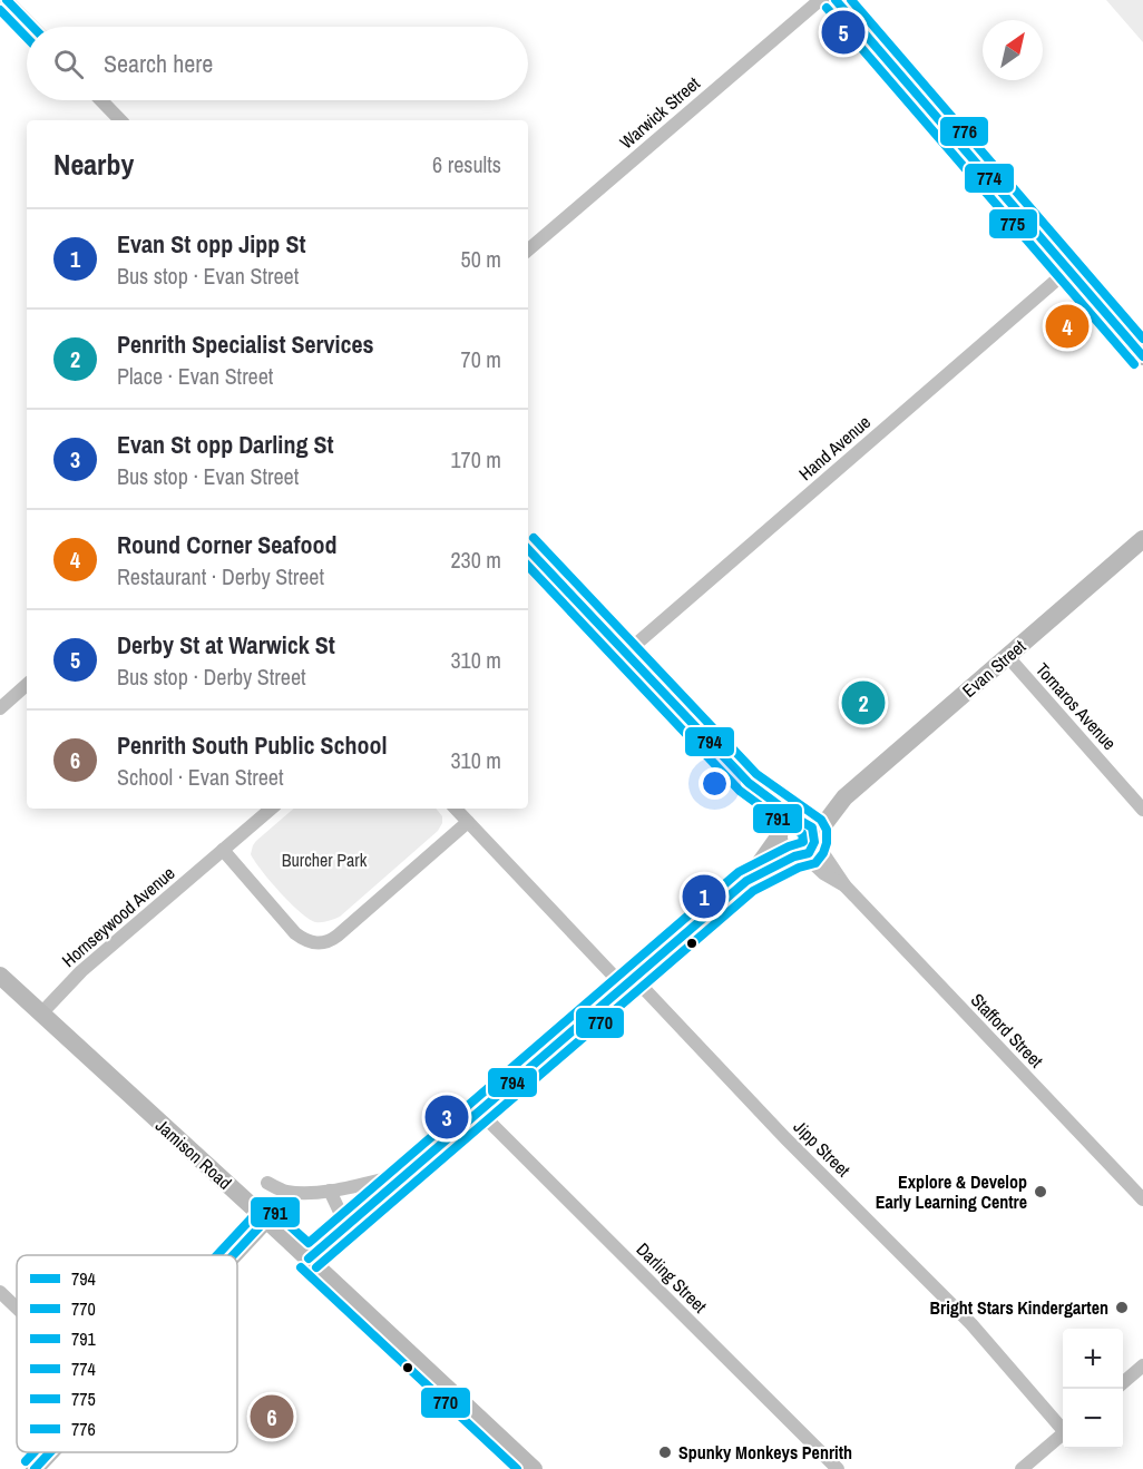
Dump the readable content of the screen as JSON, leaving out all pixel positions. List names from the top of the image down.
{
  "streets": {
    "street": [
      "Warwick Street",
      "Hand Avenue",
      "Evan Street",
      "Tornaros Avenue",
      "Hornseywood Avenue",
      "Stafford Street",
      "Jipp Street",
      "Jamison Road",
      "Darling Street"
    ]
  },
  "crossings": [
    ["Hand Avenue", "Stafford Street"],
    ["Evan Street", "Tornaros Avenue"],
    ["Evan Street", "Stafford Street"],
    ["Evan Street", "Jipp Street"],
    ["Evan Street", "Jamison Road"],
    ["Evan Street", "Darling Street"],
    ["Hornseywood Avenue", "Jamison Road"]
  ],
  "parks": ["Burcher Park"],
  "places": ["Explore & Develop Early Learning Centre", "Bright Stars Kindergarten", "Spunky Monkeys Penrith"],
  "lines": [
    "transit line 794",
    "transit line 774",
    "transit line 776",
    "transit line 775",
    "transit line 770",
    "transit line 791"
  ],
  "legend": [
    "794",
    "770",
    "791",
    "774",
    "775",
    "776"
  ],
  "north": "top right",
  "page": {
    "pins": [
      "5",
      "4",
      "2",
      "1",
      "3",
      "6"
    ],
    "search": "Search here",
    "heading": ["Nearby", "6 results"],
    "list": [
      {
        "mark": "1",
        "name": "Evan St opp Jipp St",
        "note": "Bus stop · Evan Street",
        "value": "50 m"
      },
      {
        "mark": "2",
        "name": "Penrith Specialist Services",
        "note": "Place · Evan Street",
        "value": "70 m"
      },
      {
        "mark": "3",
        "name": "Evan St opp Darling St",
        "note": "Bus stop · Evan Street",
        "value": "170 m"
      },
      {
        "mark": "4",
        "name": "Round Corner Seafood",
        "note": "Restaurant · Derby Street",
        "value": "230 m"
      },
      {
        "mark": "5",
        "name": "Derby St at Warwick St",
        "note": "Bus stop · Derby Street",
        "value": "310 m"
      },
      {
        "mark": "6",
        "name": "Penrith South Public School",
        "note": "School · Evan Street",
        "value": "310 m"
      }
    ],
    "map_buttons": ["+", "−"]
  }
}
